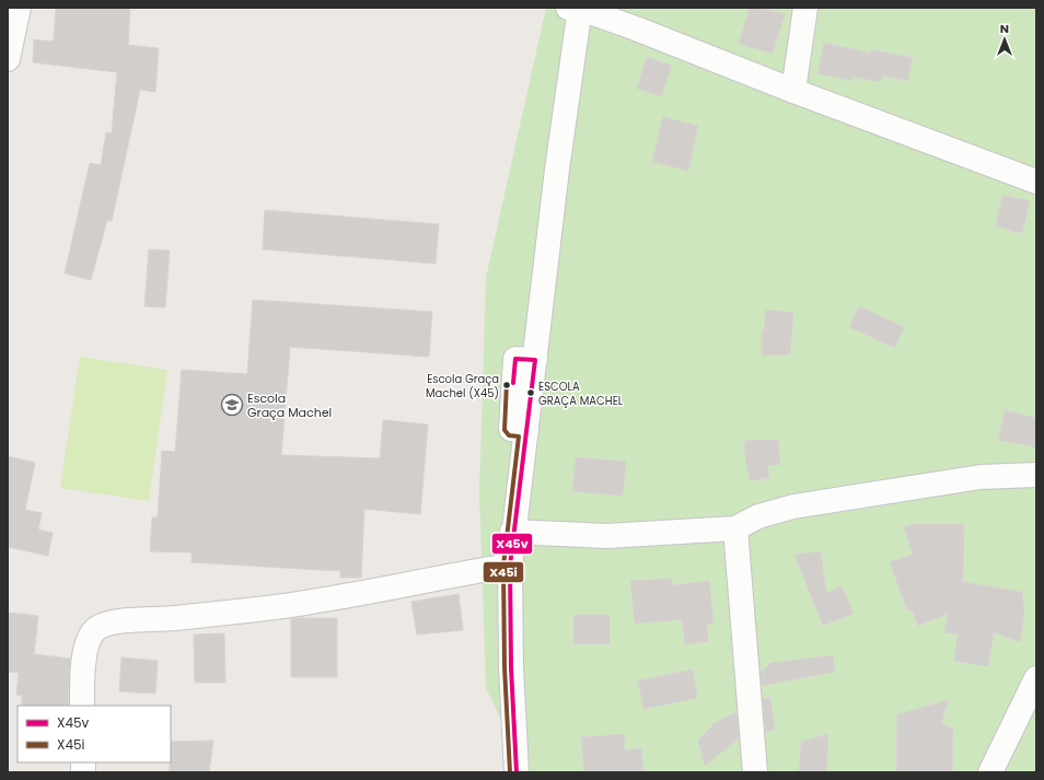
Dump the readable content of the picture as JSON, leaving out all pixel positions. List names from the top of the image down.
{
  "places": {
    "other": ["Escola Graça Machel (X45)", "ESCOLA GRAÇA MACHEL"],
    "school or university": ["Escola Graça Machel"]
  },
  "lines": ["transit line X45v", "transit line X45i"],
  "legend": ["X45v", "X45i"],
  "north": "top"
}
